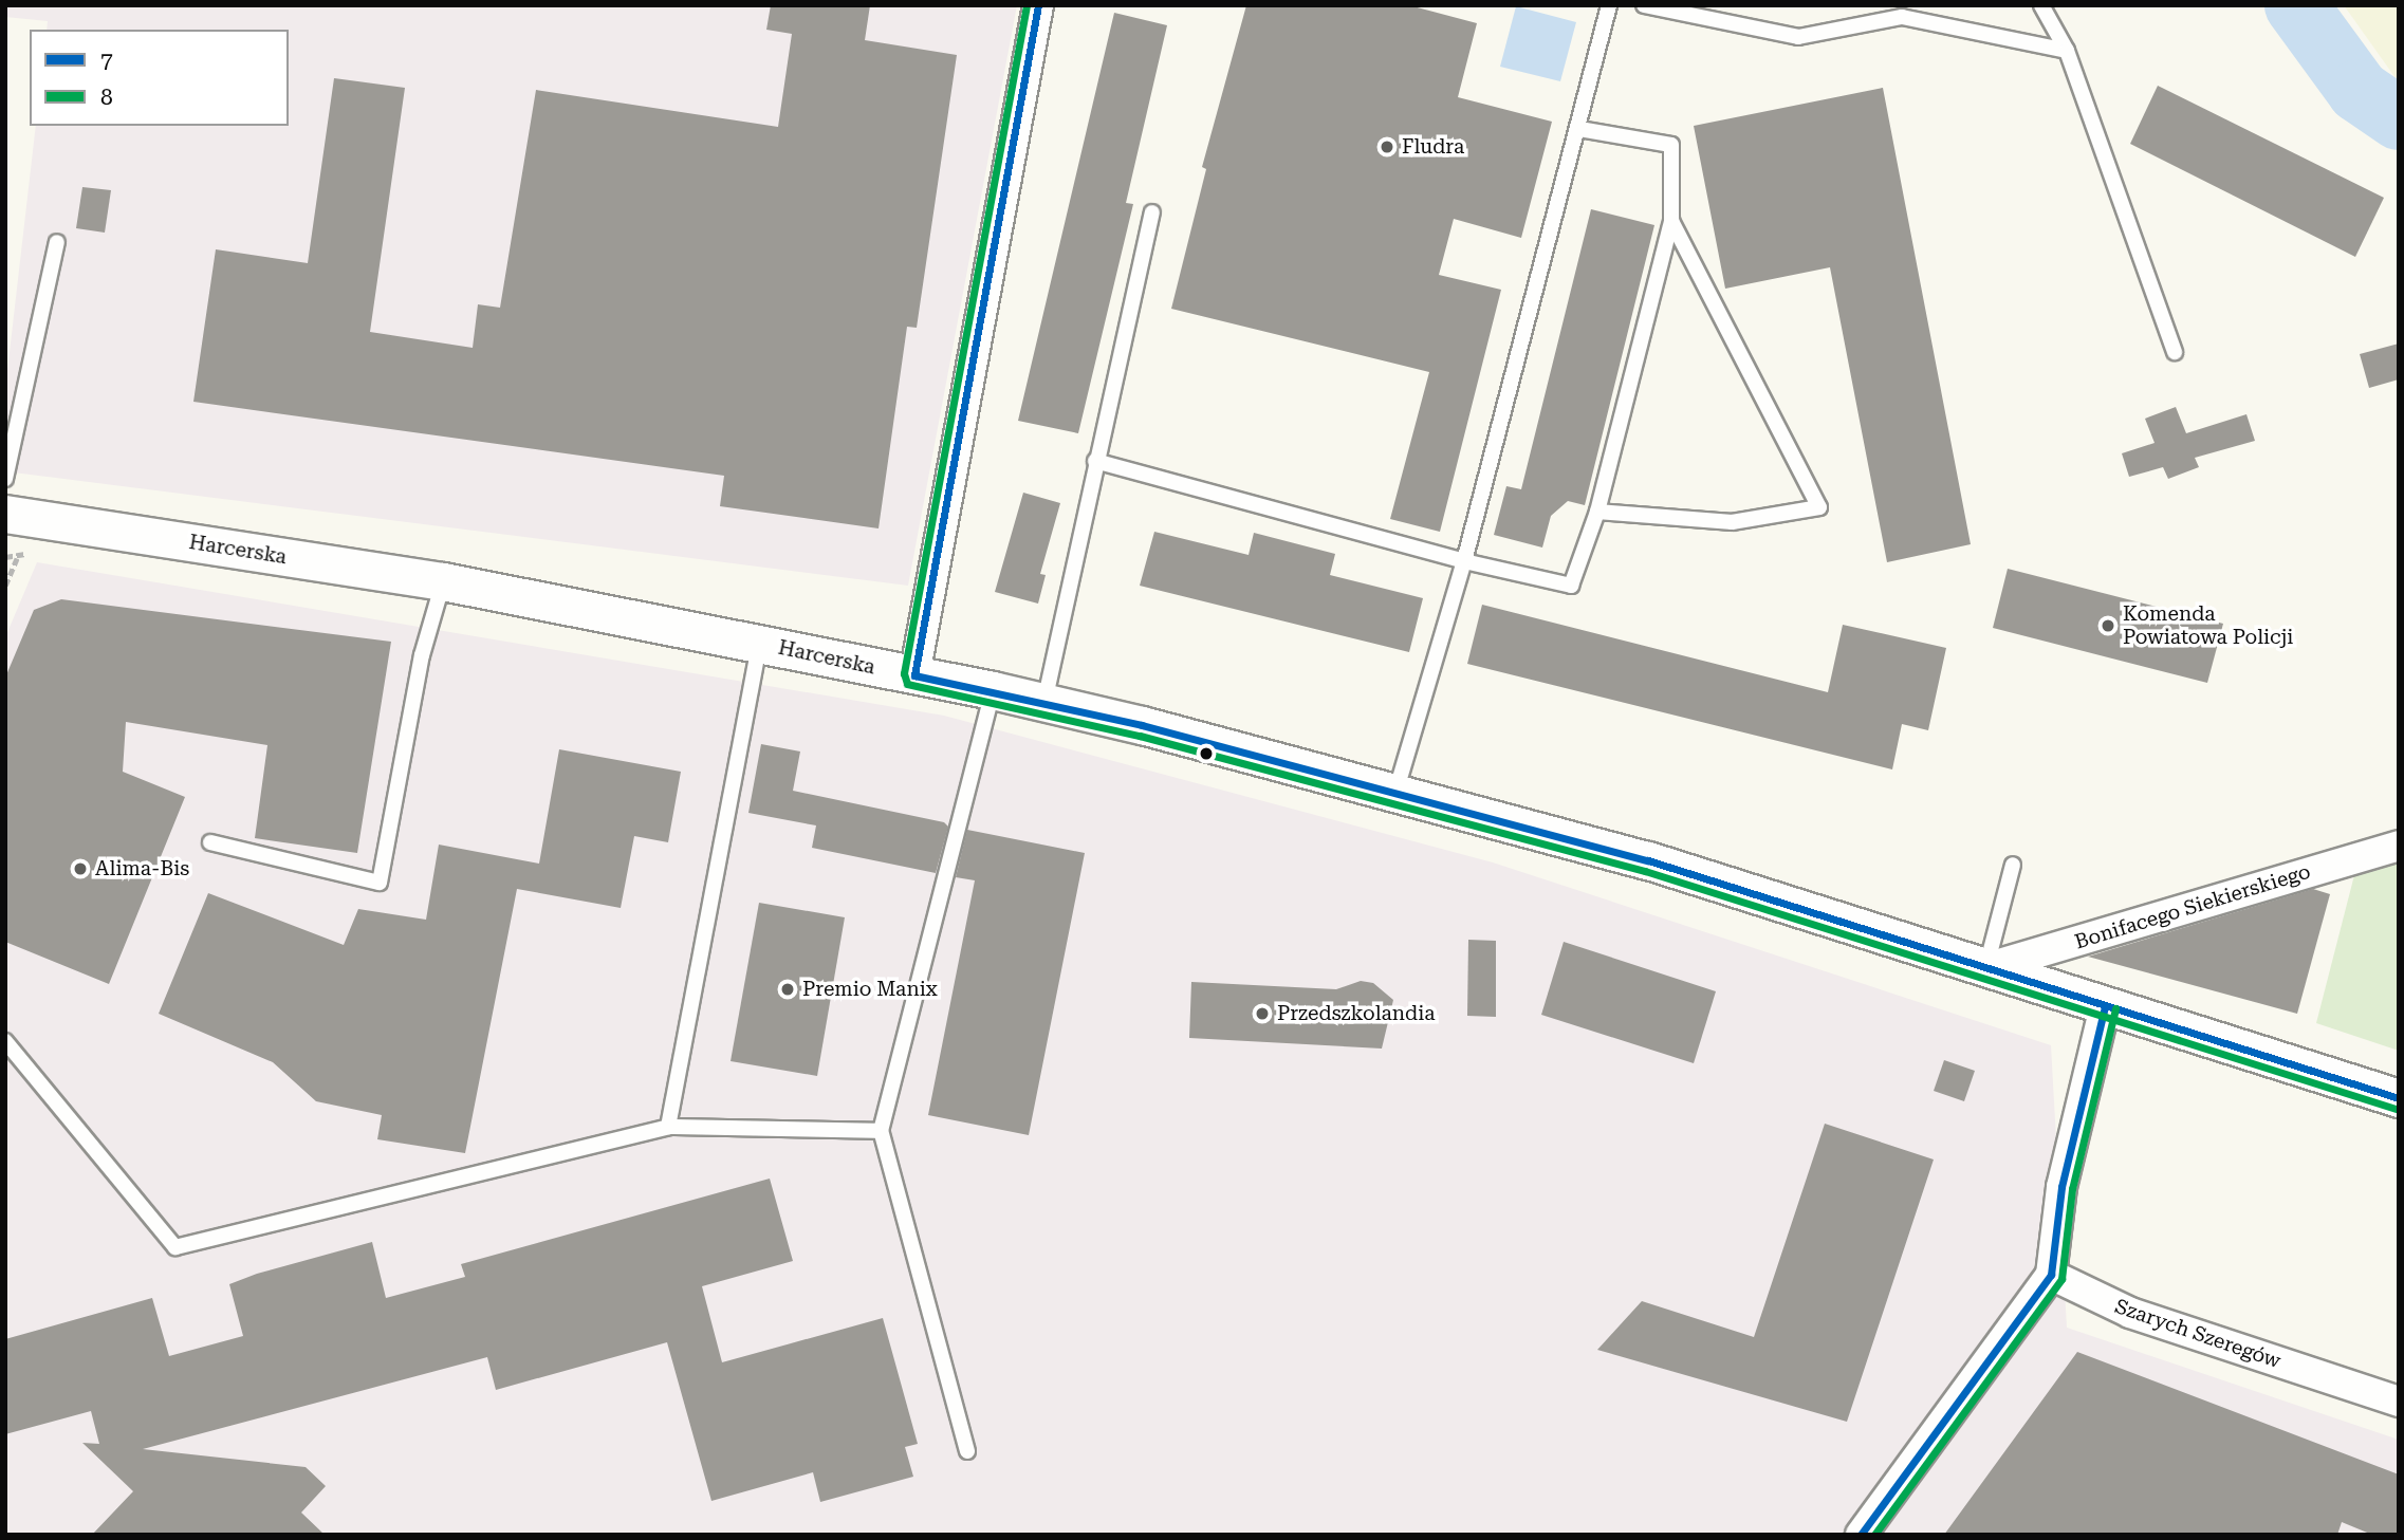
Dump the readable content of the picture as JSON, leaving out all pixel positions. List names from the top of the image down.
{
  "streets": {
    "street": ["Harcerska", "Bonifacego Siekierskiego", "Szarych Szeregów"]
  },
  "crossings": [
    ["Harcerska", "Bonifacego Siekierskiego"]
  ],
  "places": [
    "Fludra",
    "Komenda Powiatowa Policji",
    "Alima-Bis",
    "Premio Manix",
    "Przedszkolandia"
  ],
  "lines": ["transit line 7", "transit line 8"],
  "legend": ["7", "8"]
}
